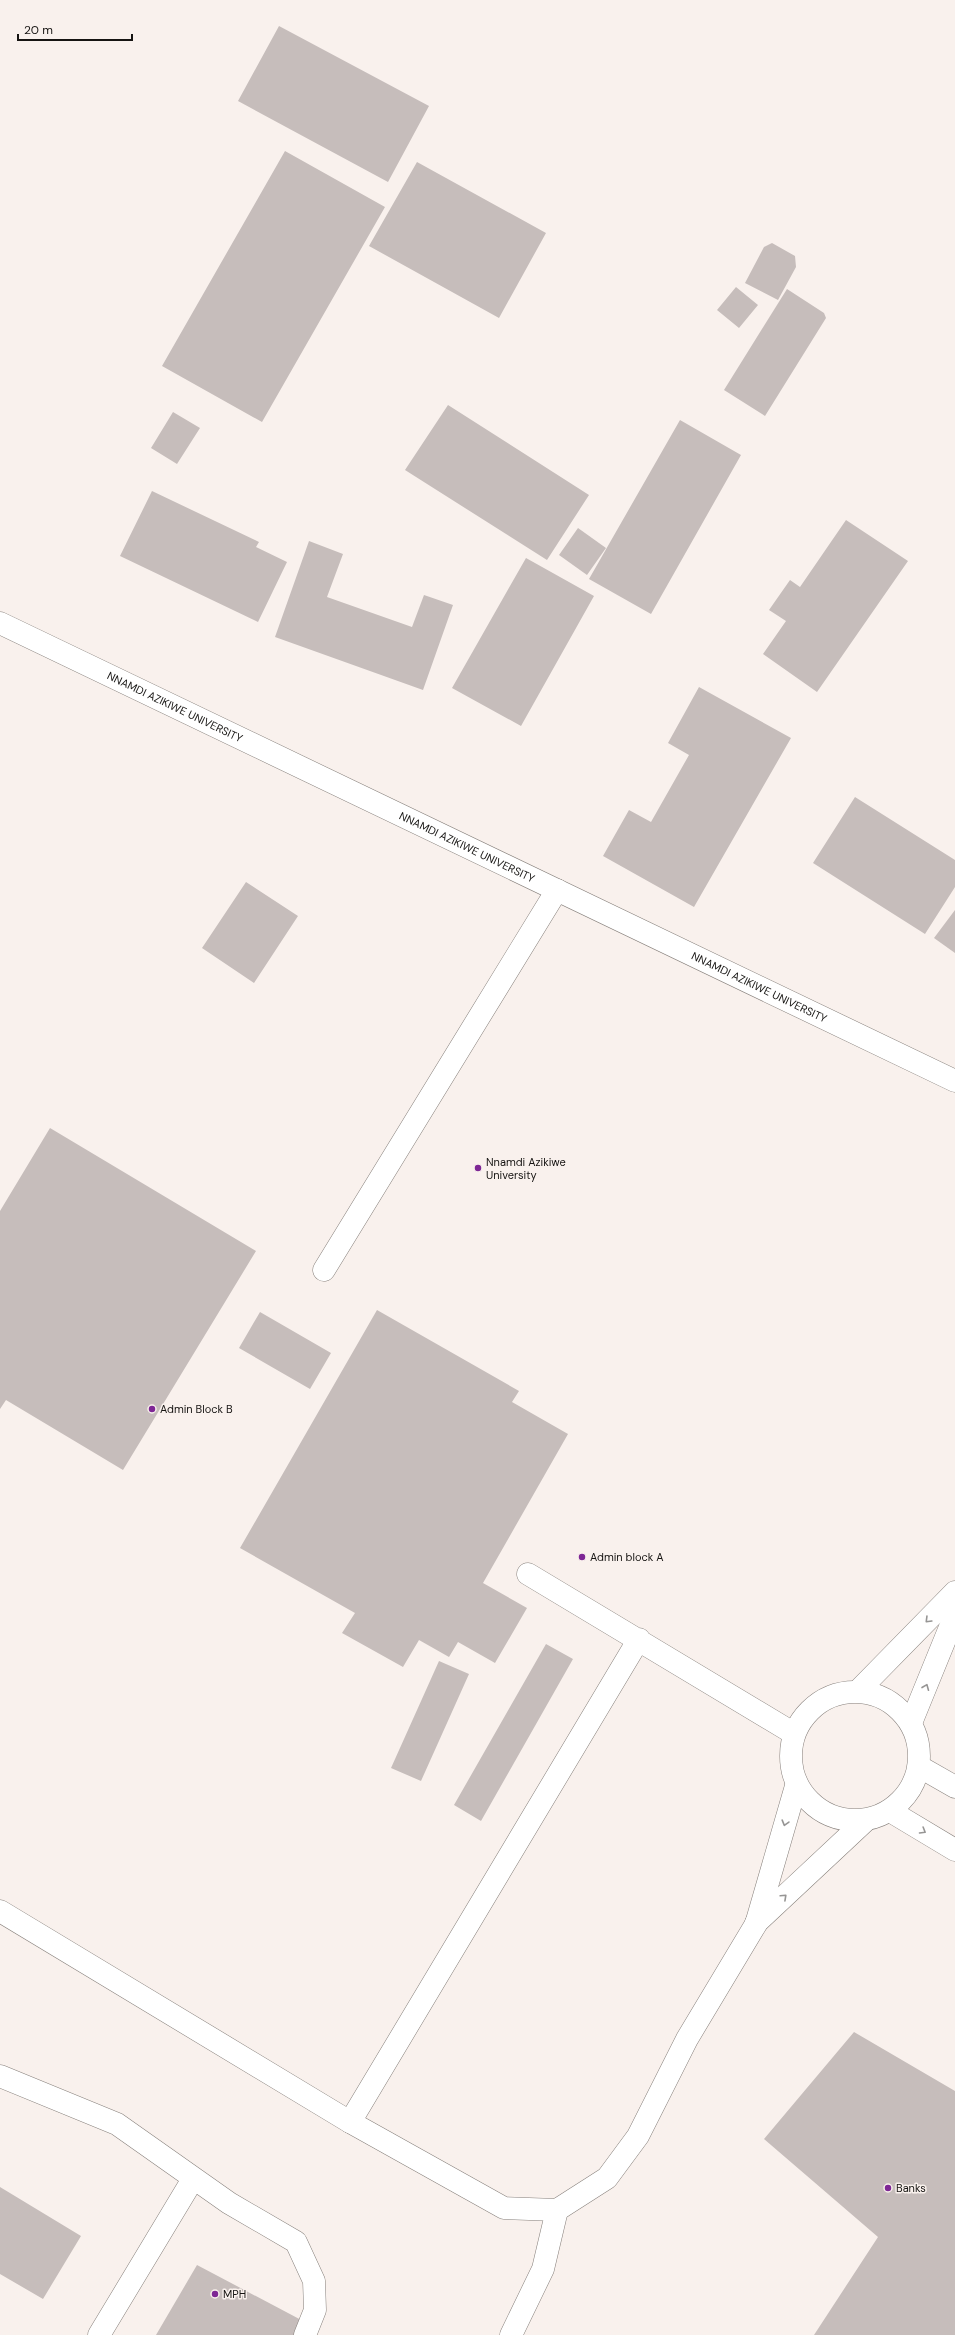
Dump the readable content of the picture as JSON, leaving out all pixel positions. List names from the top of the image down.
{
  "streets": {
    "street": ["NNAMDI AZIKIWE UNIVERSITY"]
  },
  "places": [
    "Nnamdi Azikiwe University",
    "Admin Block B",
    "Admin block A",
    "Banks",
    "MPH"
  ],
  "scale_bar": "20 m"
}
